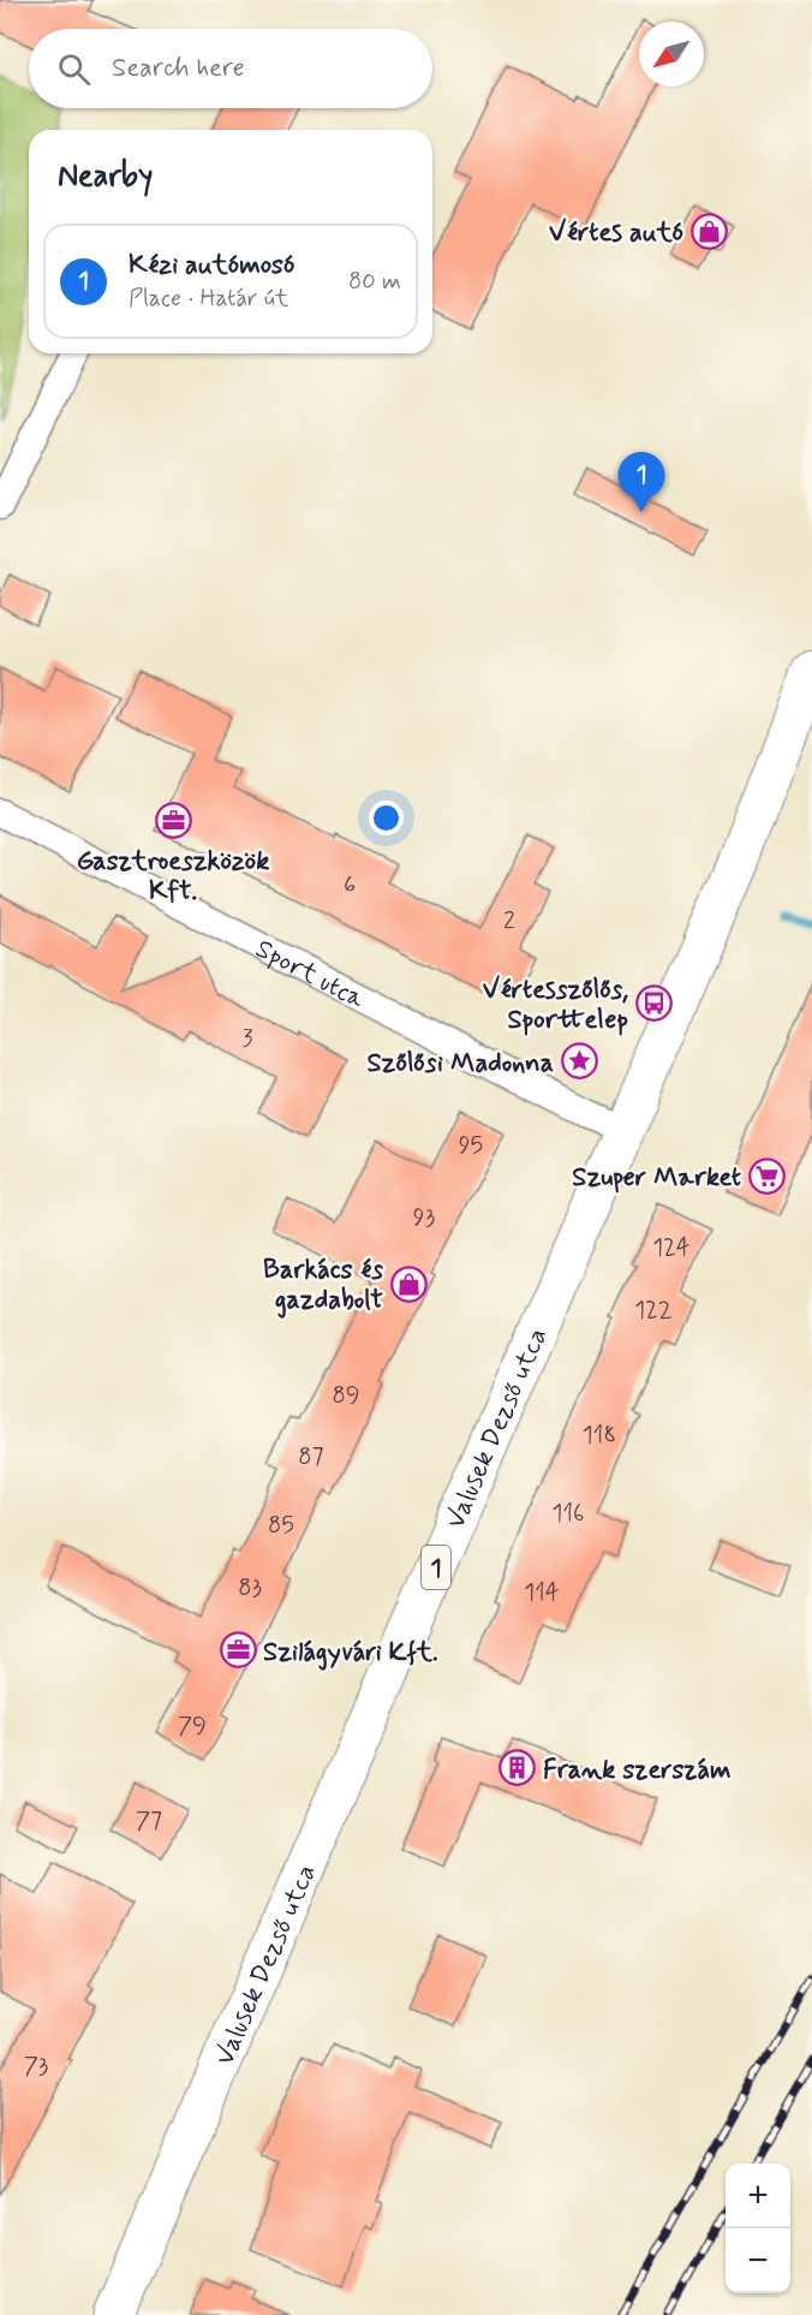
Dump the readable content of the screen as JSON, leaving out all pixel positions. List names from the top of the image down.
{
  "streets": {
    "main road": ["Valusek Dezső utca", "1"],
    "street": ["Sport utca"]
  },
  "crossings": [
    ["Sport utca", "Valusek Dezső utca"]
  ],
  "places": {
    "shop": ["Vértes autó", "Barkács és gazdabolt"],
    "office": ["Gasztroeszközök Kft.", "Szilágyvári Kft."],
    "bus stop": ["Vértesszőlős, Sporttelep"],
    "place": ["Szőlősi Madonna"],
    "supermarket": ["Szuper Market"],
    "building": ["Frank szerszám"]
  },
  "house_numbers": [
    "6",
    "2",
    "3",
    "95",
    "93",
    "124",
    "122",
    "89",
    "118",
    "87",
    "116",
    "85",
    "83",
    "114",
    "79",
    "77",
    "73"
  ],
  "north": "bottom left",
  "page": {
    "search": "Search here",
    "heading": "Nearby",
    "list": [
      {
        "mark": "1",
        "name": "Kézi autómosó",
        "note": "Place · Határ út",
        "value": "80 m"
      }
    ],
    "pins": "1",
    "map_buttons": ["+", "−"]
  }
}
